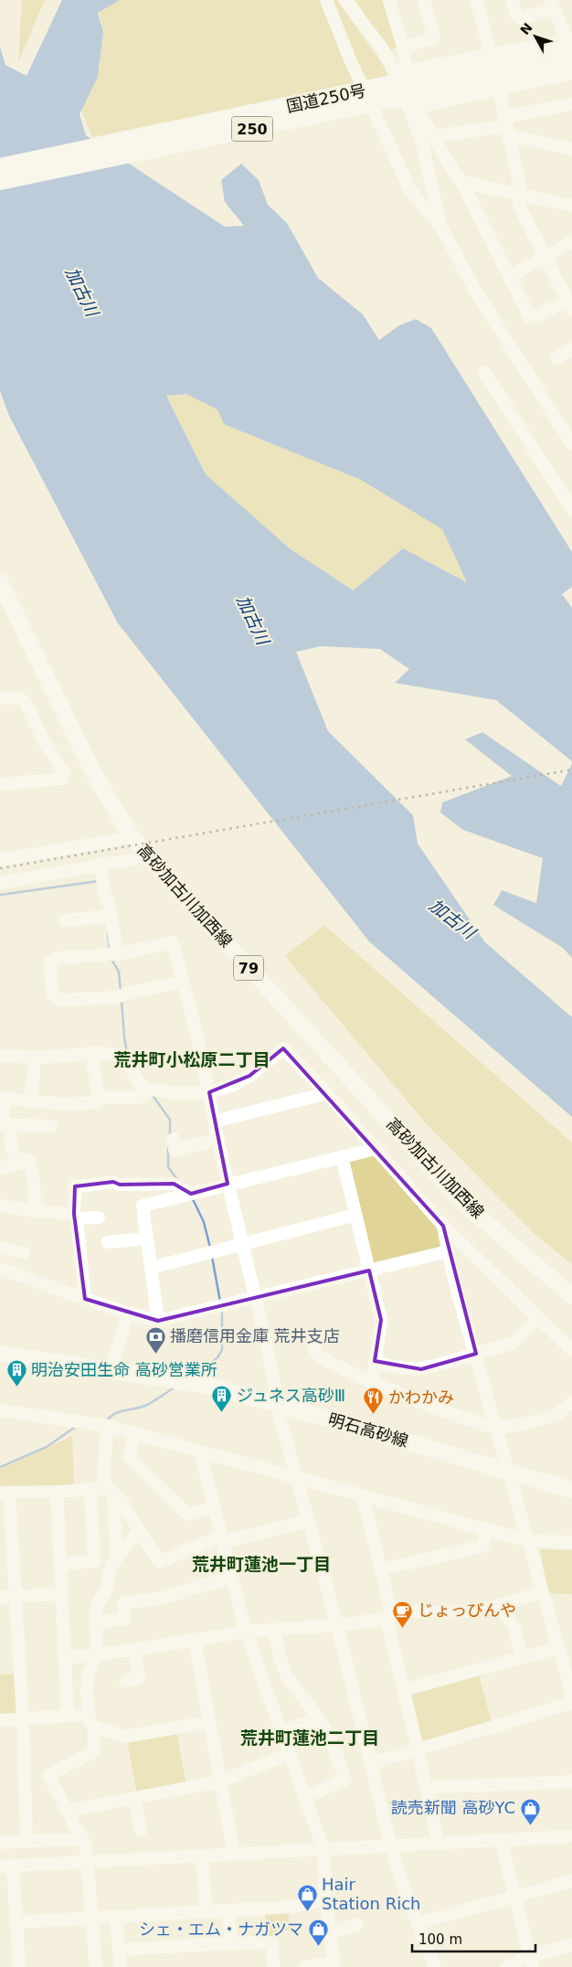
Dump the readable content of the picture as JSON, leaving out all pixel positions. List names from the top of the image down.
{
  "streets": {
    "highway": ["国道250号", "250"],
    "main road": ["高砂加古川加西線", "79", "明石高砂線"]
  },
  "districts": ["荒井町小松原二丁目", "荒井町蓮池一丁目", "荒井町蓮池二丁目"],
  "water": ["加古川"],
  "places": {
    "bank": ["播磨信用金庫 荒井支店"],
    "building": ["明治安田生命 高砂営業所", "ジュネス高砂Ⅲ"],
    "restaurant": ["かわかみ"],
    "cafe": ["じょっぴんや"],
    "shop": ["読売新聞 高砂YC", "Hair Station Rich", "シェ・エム・ナガツマ"]
  },
  "scale_bar": "100 m",
  "north": "top left"
}
